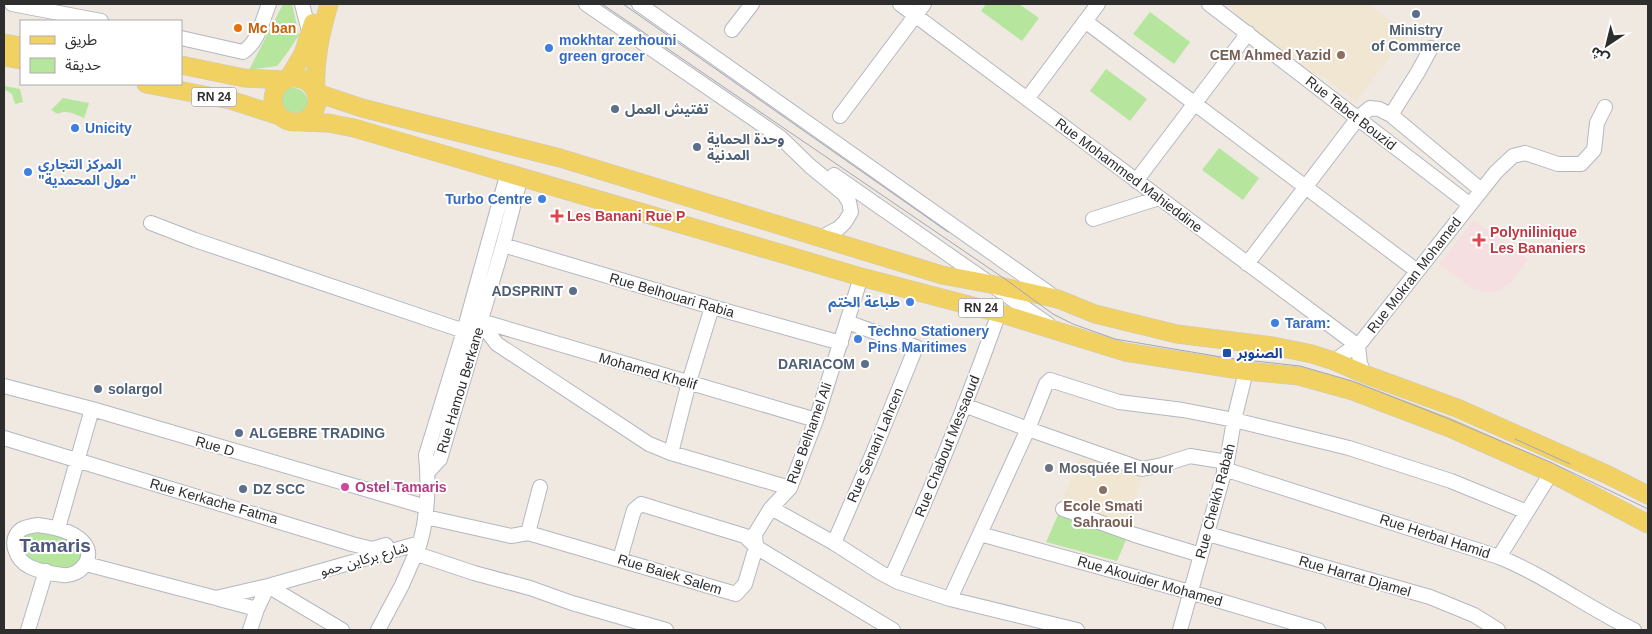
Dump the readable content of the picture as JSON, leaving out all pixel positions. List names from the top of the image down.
{
  "streets": {
    "main road": ["RN 24"],
    "street": [
      "Rue Tabet Bouzid",
      "Rue Mohammed Mahieddine",
      "Rue Mokran Mohamed",
      "Rue Belhouari Rabia",
      "Mohamed Khelif",
      "Rue Hamou Berkane",
      "Rue Belhamel Ali",
      "Rue Senani Lahcen",
      "Rue D",
      "Rue Chabout Messaoud",
      "Rue Kerkache Fatma",
      "Rue Cheikh Rabah",
      "Rue Herbal Hamid",
      "شارع بركاين حمو",
      "Rue Baiek Salem",
      "Rue Harrat Djamel",
      "Rue Akouider Mohamed"
    ]
  },
  "crossings": [
    ["RN 24", "Rue Hamou Berkane"],
    ["RN 24", "Rue Belhamel Ali"],
    ["RN 24", "Rue Chabout Messaoud"],
    ["RN 24", "Rue Cheikh Rabah"],
    ["Rue Tabet Bouzid", "Rue Mokran Mohamed"],
    ["Rue Mohammed Mahieddine", "Rue Mokran Mohamed"],
    ["Rue Belhouari Rabia", "Rue Hamou Berkane"],
    ["Rue Belhouari Rabia", "Rue Belhamel Ali"],
    ["Mohamed Khelif", "Rue Hamou Berkane"],
    ["Mohamed Khelif", "Rue Belhamel Ali"],
    ["Rue Hamou Berkane", "شارع بركاين حمو"],
    ["Rue Belhamel Ali", "Rue Senani Lahcen"],
    ["Rue Belhamel Ali", "Rue Baiek Salem"],
    ["Rue D", "شارع بركاين حمو"],
    ["Rue D", "Rue Baiek Salem"],
    ["Rue Chabout Messaoud", "Rue Herbal Hamid"],
    ["Rue Kerkache Fatma", "شارع بركاين حمو"],
    ["Rue Cheikh Rabah", "Rue Herbal Hamid"],
    ["Rue Cheikh Rabah", "Rue Harrat Djamel"],
    ["Rue Cheikh Rabah", "Rue Akouider Mohamed"],
    ["شارع بركاين حمو", "Rue Baiek Salem"]
  ],
  "districts": ["Tamaris"],
  "places": {
    "other": [
      "Ministry of Commerce",
      "Mc ban",
      "mokhtar zerhouni green grocer",
      "CEM Ahmed Yazid",
      "تفتيش العمل",
      "Unicity",
      "وحدة الحماية المدنية",
      "المركز التجاري \"مول المحمدية\"",
      "Turbo Centre",
      "ADSPRINT",
      "طباعة الختم",
      "Taram:",
      "Techno Stationery Pins Maritimes",
      "DARIACOM",
      "solargol",
      "ALGEBRE TRADING",
      "Mosquée El Nour",
      "Ostel Tamaris",
      "DZ SCC",
      "Ecole Smati Sahraoui"
    ],
    "health": ["Les Banani Rue P", "Polynilinique Les Bananiers"],
    "transit": ["الصنوبر"]
  },
  "legend": ["طريق", "حديقة"],
  "north": "bottom left"
}
